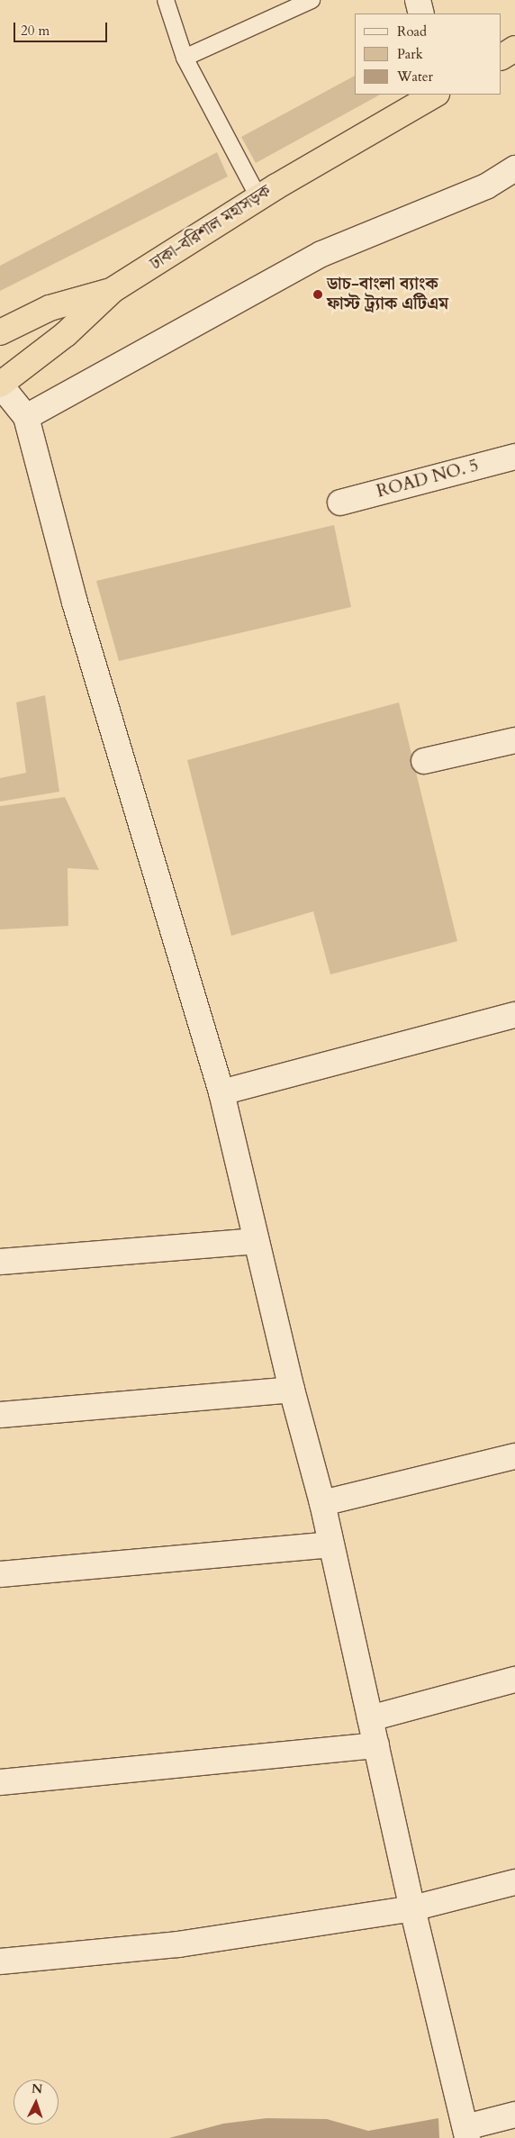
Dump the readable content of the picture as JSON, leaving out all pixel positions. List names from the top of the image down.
{
  "streets": {
    "highway": ["ঢাকা-বরিশাল মহাসড়ক"],
    "street": ["ROAD NO. 5"]
  },
  "places": ["ডাচ-বাংলা ব্যাংক ফাস্ট ট্র্যাক এটিএম"],
  "legend": ["Road", "Park", "Water"],
  "scale_bar": "20 m",
  "north": "top"
}
